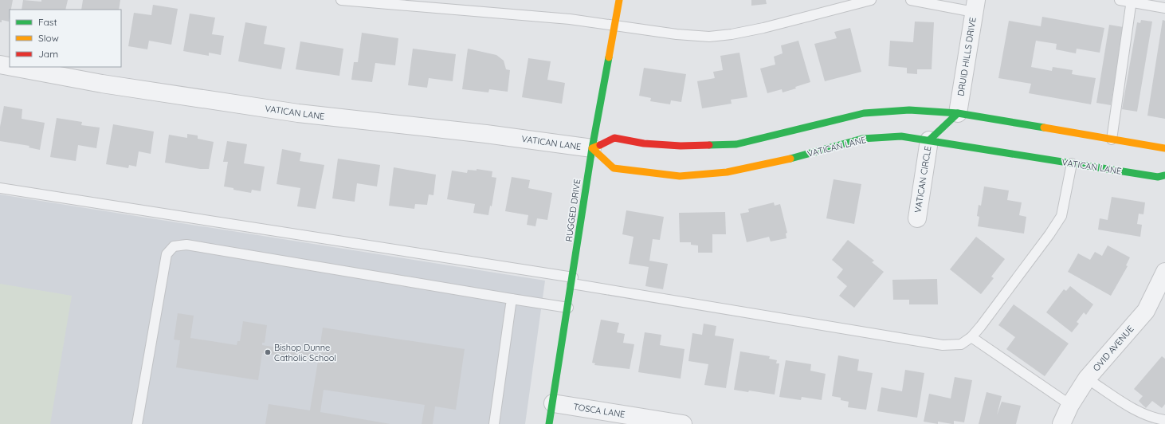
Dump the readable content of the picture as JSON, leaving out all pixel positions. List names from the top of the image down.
{
  "streets": {
    "street": [
      "DRUID HILLS DRIVE",
      "VATICAN LANE",
      "VATICAN CIRCLE",
      "RUGGED DRIVE",
      "OVID AVENUE",
      "TOSCA LANE"
    ]
  },
  "crossings": [
    ["DRUID HILLS DRIVE", "VATICAN LANE"],
    ["VATICAN LANE", "VATICAN CIRCLE"],
    ["VATICAN LANE", "RUGGED DRIVE"],
    ["RUGGED DRIVE", "TOSCA LANE"]
  ],
  "places": ["Bishop Dunne Catholic School"],
  "legend": ["Fast", "Slow", "Jam"]
}
